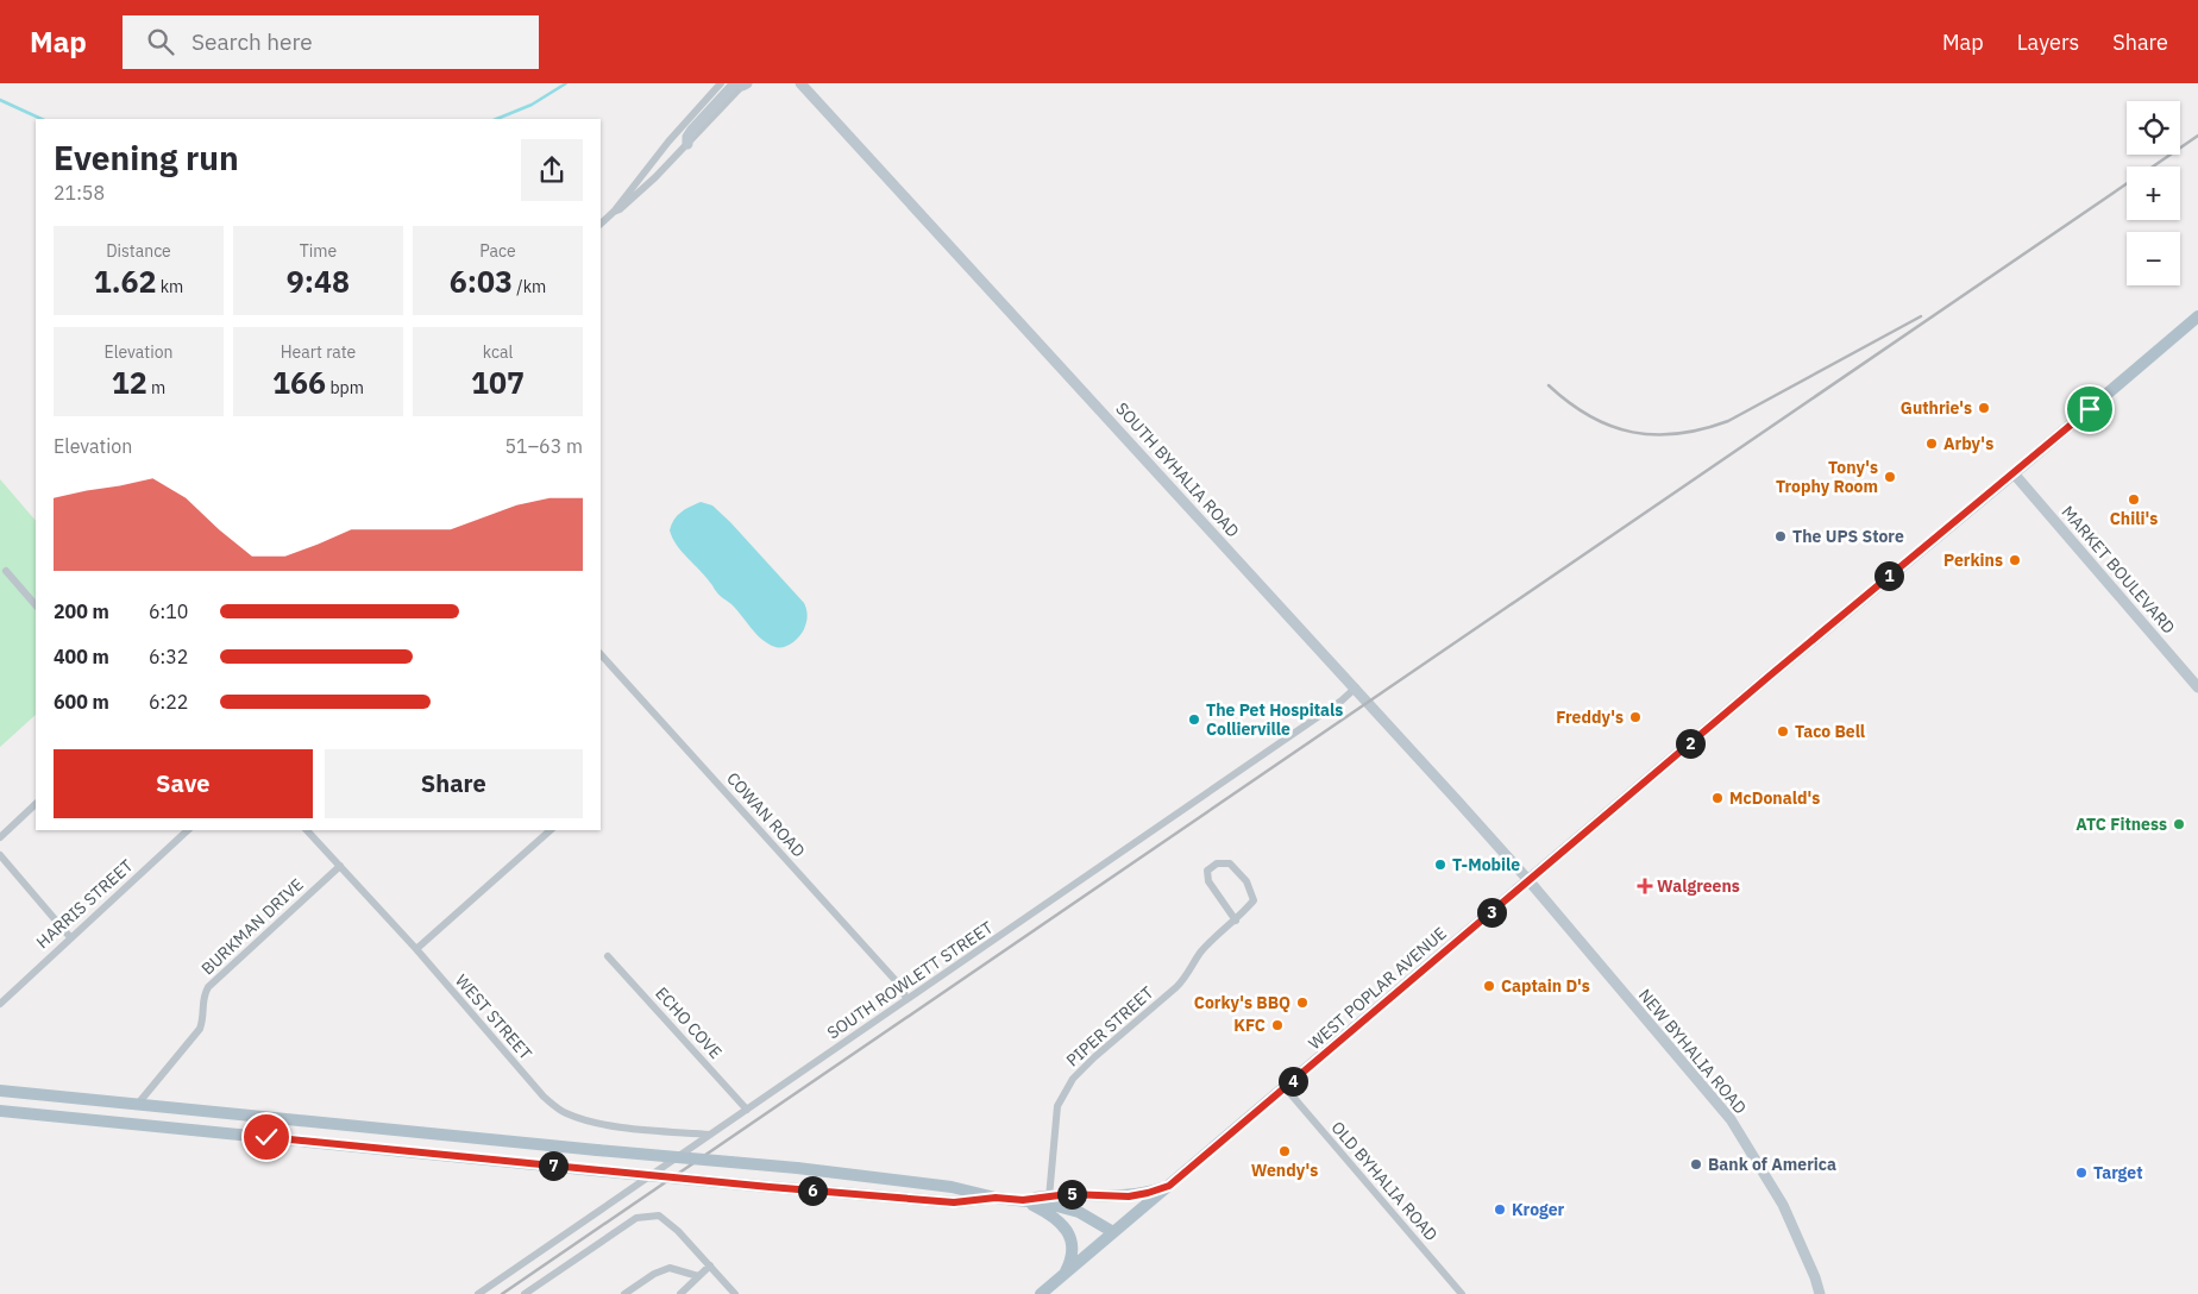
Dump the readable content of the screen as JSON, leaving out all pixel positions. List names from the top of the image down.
{
  "streets": {
    "main road": [
      "SOUTH BYHALIA ROAD",
      "MARKET BOULEVARD",
      "WEST POPLAR AVENUE",
      "NEW BYHALIA ROAD"
    ],
    "street": [
      "COWAN ROAD",
      "HARRIS STREET",
      "BURKMAN DRIVE",
      "SOUTH ROWLETT STREET",
      "WEST STREET",
      "ECHO COVE",
      "PIPER STREET",
      "OLD BYHALIA ROAD"
    ]
  },
  "crossings": [
    ["SOUTH BYHALIA ROAD", "SOUTH ROWLETT STREET"],
    ["SOUTH BYHALIA ROAD", "WEST POPLAR AVENUE"],
    ["SOUTH BYHALIA ROAD", "NEW BYHALIA ROAD"],
    ["MARKET BOULEVARD", "WEST POPLAR AVENUE"],
    ["COWAN ROAD", "SOUTH ROWLETT STREET"],
    ["BURKMAN DRIVE", "WEST STREET"],
    ["SOUTH ROWLETT STREET", "WEST STREET"],
    ["SOUTH ROWLETT STREET", "ECHO COVE"],
    ["WEST POPLAR AVENUE", "NEW BYHALIA ROAD"],
    ["WEST POPLAR AVENUE", "OLD BYHALIA ROAD"]
  ],
  "places": {
    "other": [
      "Guthrie's",
      "Arby's",
      "Tony's Trophy Room",
      "Chili's",
      "The UPS Store",
      "Perkins",
      "Freddy's",
      "The Pet Hospitals Collierville",
      "Taco Bell",
      "McDonald's",
      "ATC Fitness",
      "T-Mobile",
      "Captain D's",
      "Corky's BBQ",
      "KFC",
      "Wendy's",
      "Bank of America",
      "Target",
      "Kroger"
    ],
    "health": ["Walgreens"]
  },
  "page": {
    "header": "Map",
    "search": "Search here",
    "nav": ["Map", "Layers", "Share"],
    "map_buttons": ["+", "−"],
    "heading": ["Evening run", "21:58"],
    "stats": [
      ["Distance", "1.62 km"],
      ["Time", "9:48"],
      ["Pace", "6:03 /km"],
      ["Elevation", "12 m"],
      ["Heart rate", "166 bpm"],
      ["kcal", "107"]
    ],
    "chart": ["Elevation", "51–63 m"],
    "pins": [
      "1",
      "2",
      "3",
      "4",
      "7",
      "6",
      "5"
    ],
    "list": [
      {
        "name": "200 m",
        "note": "6:10"
      },
      {
        "name": "400 m",
        "note": "6:32"
      },
      {
        "name": "600 m",
        "note": "6:22"
      }
    ],
    "buttons": ["Save", "Share"]
  }
}
